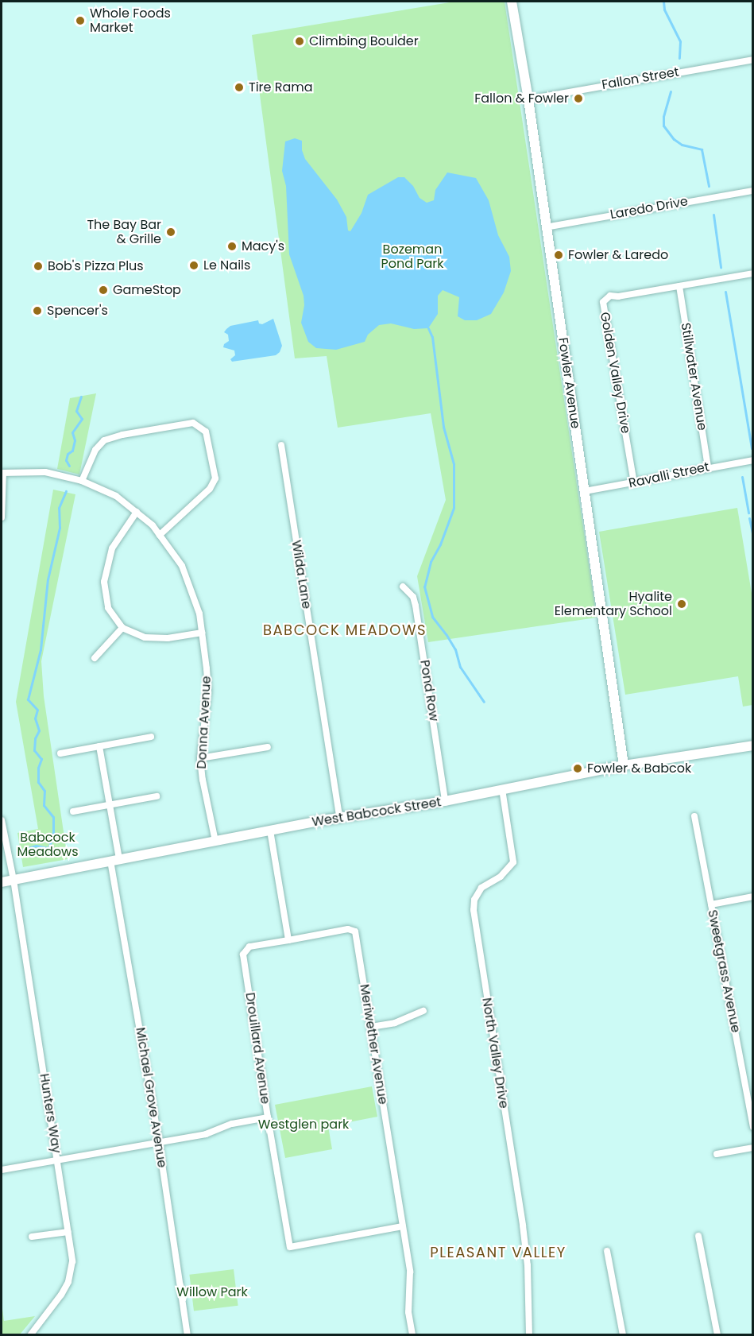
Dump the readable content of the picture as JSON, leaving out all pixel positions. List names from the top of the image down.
{
  "streets": {
    "street": [
      "Fallon Street",
      "Laredo Drive",
      "Golden Valley Drive",
      "Stillwater Avenue",
      "Fowler Avenue",
      "Ravalli Street",
      "Wilda Lane",
      "Pond Row",
      "Donna Avenue",
      "West Babcock Street",
      "Sweetgrass Avenue",
      "Meriwether Avenue",
      "Drouillard Avenue",
      "North Valley Drive",
      "Michael Grove Avenue",
      "Hunters Way"
    ]
  },
  "crossings": [
    ["Fallon Street", "Fowler Avenue"],
    ["Laredo Drive", "Fowler Avenue"],
    ["Golden Valley Drive", "Stillwater Avenue"],
    ["Golden Valley Drive", "Ravalli Street"],
    ["Stillwater Avenue", "Ravalli Street"],
    ["Fowler Avenue", "Ravalli Street"],
    ["Fowler Avenue", "West Babcock Street"],
    ["Wilda Lane", "West Babcock Street"],
    ["Pond Row", "West Babcock Street"],
    ["Donna Avenue", "West Babcock Street"],
    ["West Babcock Street", "North Valley Drive"],
    ["West Babcock Street", "Michael Grove Avenue"],
    ["West Babcock Street", "Hunters Way"],
    ["Meriwether Avenue", "Drouillard Avenue"]
  ],
  "districts": ["BABCOCK MEADOWS", "PLEASANT VALLEY"],
  "parks": [
    "Bozeman Pond Park",
    "Babcock Meadows",
    "Westglen park",
    "Willow Park"
  ],
  "places": [
    "Whole Foods Market",
    "Climbing Boulder",
    "Tire Rama",
    "Fallon & Fowler",
    "The Bay Bar & Grille",
    "Macy's",
    "Fowler & Laredo",
    "Le Nails",
    "Bob's Pizza Plus",
    "GameStop",
    "Spencer's",
    "Hyalite Elementary School",
    "Fowler & Babcok"
  ]
}
